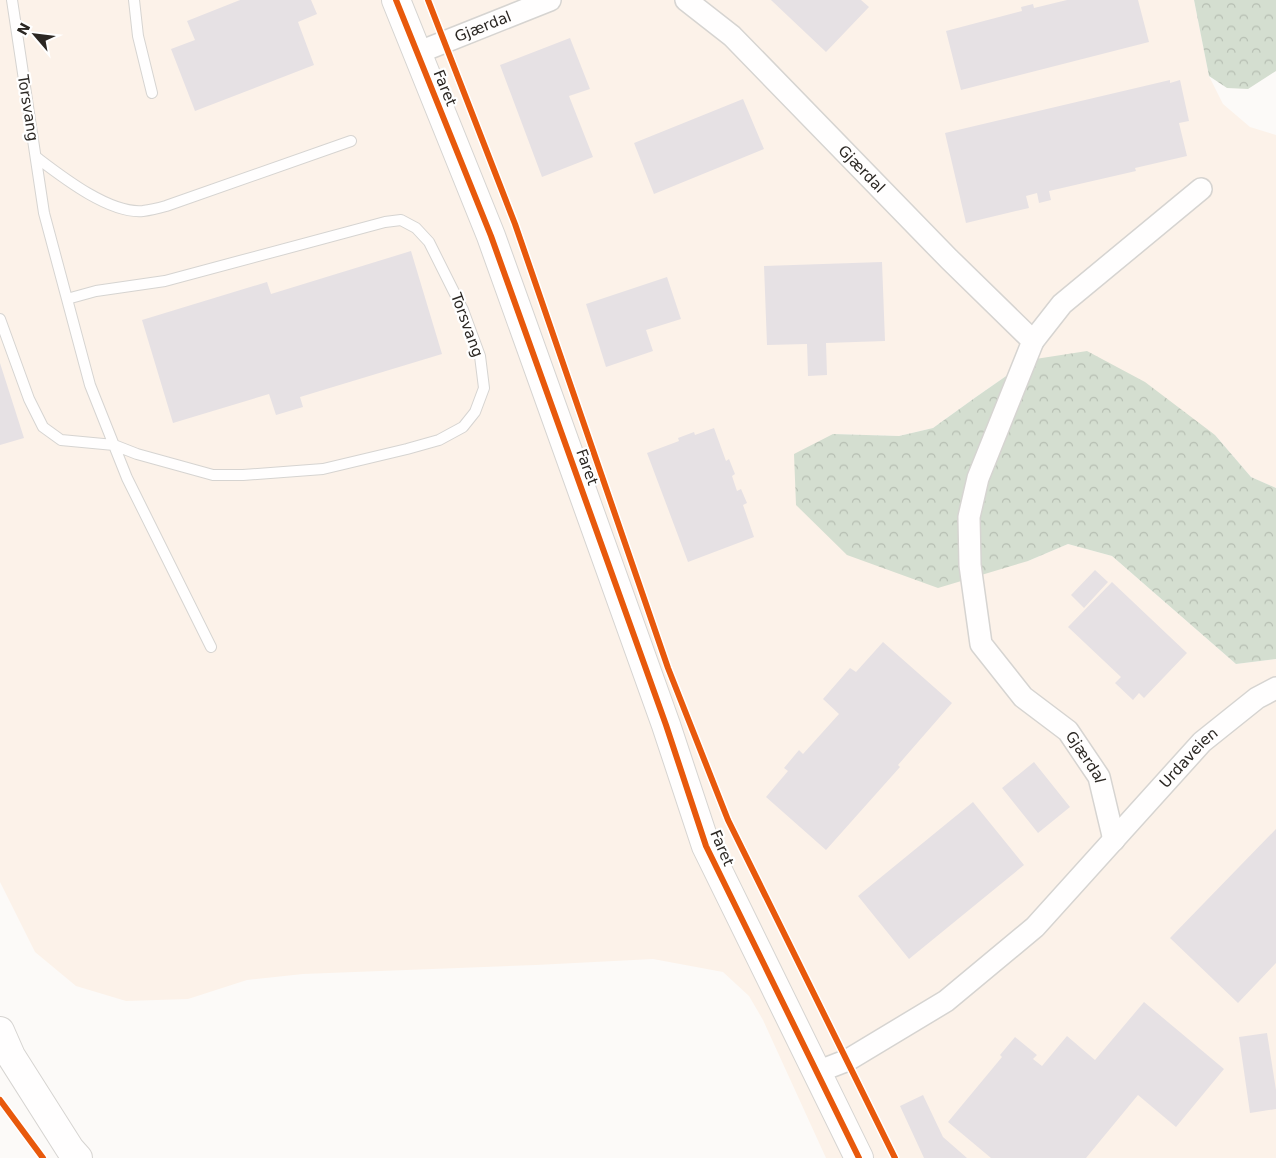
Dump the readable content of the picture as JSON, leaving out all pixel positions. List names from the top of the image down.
{
  "streets": {
    "street": ["Gjærdal", "Faret", "Urdaveien"],
    "lane": ["Torsvang"]
  },
  "crossings": [
    ["Gjærdal", "Faret"],
    ["Gjærdal", "Urdaveien"]
  ],
  "north": "top left"
}
